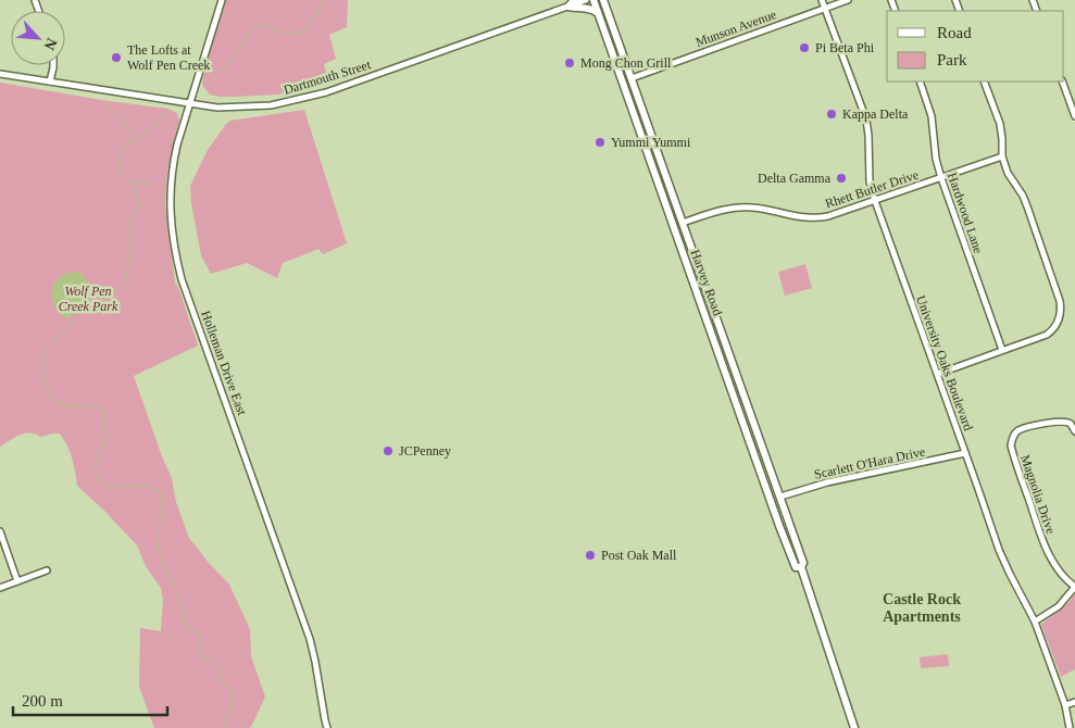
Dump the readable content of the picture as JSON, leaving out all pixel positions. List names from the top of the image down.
{
  "streets": {
    "main road": ["Harvey Road"],
    "street": [
      "Munson Avenue",
      "Dartmouth Street",
      "Rhett Butler Drive",
      "Hardwood Lane",
      "Holleman Drive East",
      "University Oaks Boulevard",
      "Scarlett O'Hara Drive",
      "Magnolia Drive"
    ]
  },
  "crossings": [
    ["Munson Avenue", "Harvey Road"],
    ["Munson Avenue", "University Oaks Boulevard"],
    ["Dartmouth Street", "Holleman Drive East"],
    ["Rhett Butler Drive", "Hardwood Lane"],
    ["Rhett Butler Drive", "Harvey Road"],
    ["Rhett Butler Drive", "University Oaks Boulevard"],
    ["Harvey Road", "Scarlett O'Hara Drive"],
    ["University Oaks Boulevard", "Scarlett O'Hara Drive"]
  ],
  "districts": ["Castle Rock Apartments"],
  "parks": ["Wolf Pen Creek Park"],
  "places": [
    "Pi Beta Phi",
    "The Lofts at Wolf Pen Creek",
    "Mong Chon Grill",
    "Kappa Delta",
    "Yummi Yummi",
    "Delta Gamma",
    "JCPenney",
    "Post Oak Mall"
  ],
  "legend": ["Road", "Park"],
  "scale_bar": "200 m",
  "north": "bottom right"
}
